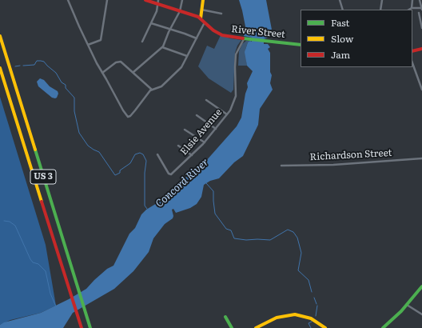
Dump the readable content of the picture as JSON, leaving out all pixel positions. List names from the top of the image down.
{
  "streets": {
    "main road": ["River Street", "US 3"],
    "street": ["Elsie Avenue", "Richardson Street"]
  },
  "crossings": [
    ["River Street", "Elsie Avenue"]
  ],
  "water": ["Concord River"],
  "legend": ["Fast", "Slow", "Jam"]
}
